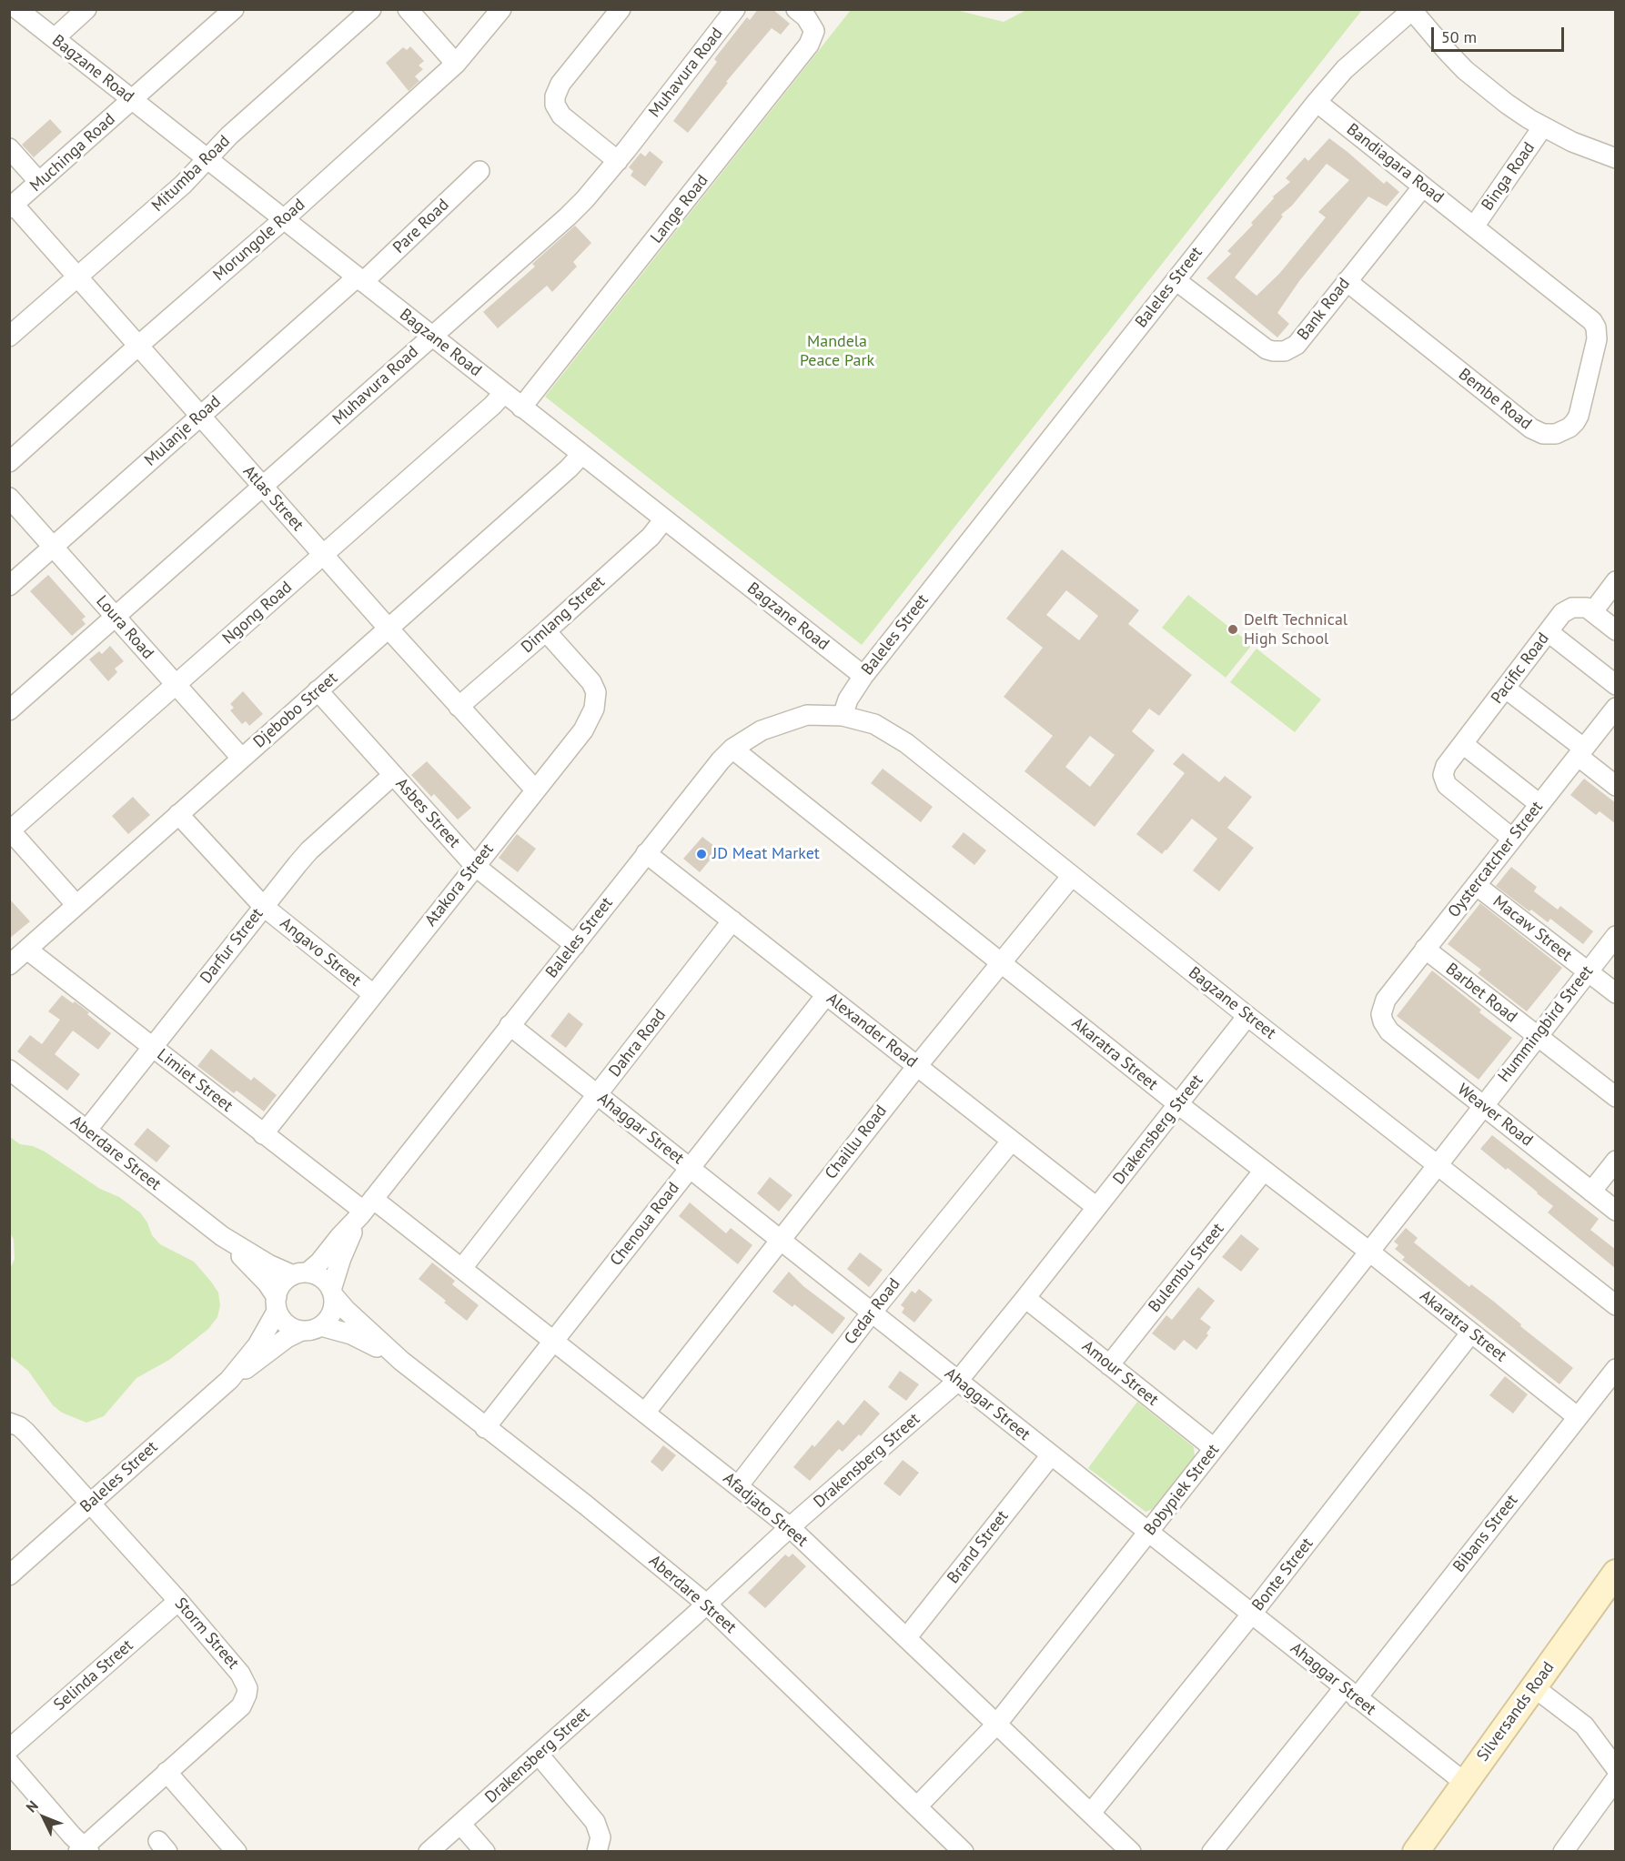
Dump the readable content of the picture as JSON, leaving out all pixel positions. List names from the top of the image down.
{
  "streets": {
    "street": [
      "Bagzane Road",
      "Muhavura Road",
      "Muchinga Road",
      "Bandiagara Road",
      "Mitumba Road",
      "Binga Road",
      "Lange Road",
      "Pare Road",
      "Morungole Road",
      "Baleles Street",
      "Bank Road",
      "Bembe Road",
      "Mulanje Road",
      "Atlas Street",
      "Ngong Road",
      "Dimlang Street",
      "Loura Road",
      "Pacific Road",
      "Djebobo Street",
      "Asbes Street",
      "Oystercatcher Street",
      "Atakora Street",
      "Macaw Street",
      "Darfur Street",
      "Angavo Street",
      "Barbet Road",
      "Bagzane Street",
      "Hummingbird Street",
      "Alexander Road",
      "Dahra Road",
      "Akaratra Street",
      "Limiet Street",
      "Weaver Road",
      "Ahaggar Street",
      "Drakensberg Street",
      "Chaillu Road",
      "Aberdare Street",
      "Chenoua Road",
      "Bulembu Street",
      "Cedar Road",
      "Amour Street",
      "Bobypiek Street",
      "Afadjato Street",
      "Bibans Street",
      "Brand Street",
      "Bonte Street",
      "Storm Street",
      "Selinda Street",
      "Silversands Road"
    ]
  },
  "crossings": [
    ["Bagzane Road", "Muhavura Road"],
    ["Bagzane Road", "Muchinga Road"],
    ["Bagzane Road", "Mitumba Road"],
    ["Bagzane Road", "Lange Road"],
    ["Bagzane Road", "Pare Road"],
    ["Bagzane Road", "Morungole Road"],
    ["Bagzane Road", "Baleles Street"],
    ["Bagzane Road", "Mulanje Road"],
    ["Bagzane Road", "Ngong Road"],
    ["Bagzane Road", "Dimlang Street"],
    ["Bagzane Road", "Djebobo Street"],
    ["Muhavura Road", "Atlas Street"],
    ["Muhavura Road", "Loura Road"],
    ["Muchinga Road", "Atlas Street"],
    ["Bandiagara Road", "Binga Road"],
    ["Bandiagara Road", "Baleles Street"],
    ["Bandiagara Road", "Bank Road"],
    ["Bandiagara Road", "Bembe Road"],
    ["Mitumba Road", "Atlas Street"],
    ["Binga Road", "Bembe Road"],
    ["Pare Road", "Mulanje Road"],
    ["Morungole Road", "Atlas Street"],
    ["Baleles Street", "Bank Road"],
    ["Baleles Street", "Asbes Street"],
    ["Baleles Street", "Bagzane Street"],
    ["Baleles Street", "Alexander Road"],
    ["Baleles Street", "Akaratra Street"],
    ["Baleles Street", "Limiet Street"],
    ["Baleles Street", "Ahaggar Street"],
    ["Baleles Street", "Aberdare Street"],
    ["Baleles Street", "Afadjato Street"],
    ["Baleles Street", "Storm Street"],
    ["Bank Road", "Bembe Road"],
    ["Mulanje Road", "Atlas Street"],
    ["Mulanje Road", "Loura Road"],
    ["Atlas Street", "Ngong Road"],
    ["Atlas Street", "Dimlang Street"],
    ["Atlas Street", "Djebobo Street"],
    ["Atlas Street", "Atakora Street"],
    ["Ngong Road", "Loura Road"],
    ["Dimlang Street", "Atakora Street"],
    ["Loura Road", "Djebobo Street"],
    ["Pacific Road", "Oystercatcher Street"],
    ["Djebobo Street", "Asbes Street"],
    ["Djebobo Street", "Angavo Street"],
    ["Djebobo Street", "Limiet Street"],
    ["Asbes Street", "Atakora Street"],
    ["Asbes Street", "Darfur Street"],
    ["Oystercatcher Street", "Macaw Street"],
    ["Oystercatcher Street", "Barbet Road"],
    ["Oystercatcher Street", "Weaver Road"],
    ["Atakora Street", "Angavo Street"],
    ["Atakora Street", "Limiet Street"],
    ["Macaw Street", "Hummingbird Street"],
    ["Darfur Street", "Angavo Street"],
    ["Darfur Street", "Limiet Street"],
    ["Darfur Street", "Aberdare Street"],
    ["Barbet Road", "Hummingbird Street"],
    ["Bagzane Street", "Hummingbird Street"],
    ["Bagzane Street", "Drakensberg Street"],
    ["Bagzane Street", "Chaillu Road"],
    ["Bagzane Street", "Bobypiek Street"],
    ["Hummingbird Street", "Weaver Road"],
    ["Hummingbird Street", "Bobypiek Street"],
    ["Alexander Road", "Dahra Road"],
    ["Alexander Road", "Drakensberg Street"],
    ["Alexander Road", "Chaillu Road"],
    ["Alexander Road", "Chenoua Road"],
    ["Alexander Road", "Cedar Road"],
    ["Dahra Road", "Ahaggar Street"],
    ["Dahra Road", "Afadjato Street"],
    ["Akaratra Street", "Drakensberg Street"],
    ["Akaratra Street", "Chaillu Road"],
    ["Akaratra Street", "Bulembu Street"],
    ["Akaratra Street", "Bobypiek Street"],
    ["Akaratra Street", "Bibans Street"],
    ["Akaratra Street", "Bonte Street"],
    ["Limiet Street", "Afadjato Street"],
    ["Ahaggar Street", "Drakensberg Street"],
    ["Ahaggar Street", "Chaillu Road"],
    ["Ahaggar Street", "Chenoua Road"],
    ["Ahaggar Street", "Cedar Road"],
    ["Ahaggar Street", "Bobypiek Street"],
    ["Ahaggar Street", "Bibans Street"],
    ["Ahaggar Street", "Brand Street"],
    ["Ahaggar Street", "Bonte Street"],
    ["Ahaggar Street", "Silversands Road"],
    ["Drakensberg Street", "Aberdare Street"],
    ["Drakensberg Street", "Amour Street"],
    ["Drakensberg Street", "Afadjato Street"],
    ["Chaillu Road", "Afadjato Street"],
    ["Aberdare Street", "Chenoua Road"],
    ["Aberdare Street", "Bobypiek Street"],
    ["Chenoua Road", "Afadjato Street"],
    ["Bulembu Street", "Amour Street"],
    ["Cedar Road", "Afadjato Street"],
    ["Amour Street", "Bobypiek Street"],
    ["Bobypiek Street", "Afadjato Street"],
    ["Afadjato Street", "Brand Street"],
    ["Afadjato Street", "Bonte Street"],
    ["Storm Street", "Selinda Street"]
  ],
  "parks": ["Mandela Peace Park"],
  "places": ["Delft Technical High School", "JD Meat Market"],
  "scale_bar": "50 m",
  "north": "top left"
}
